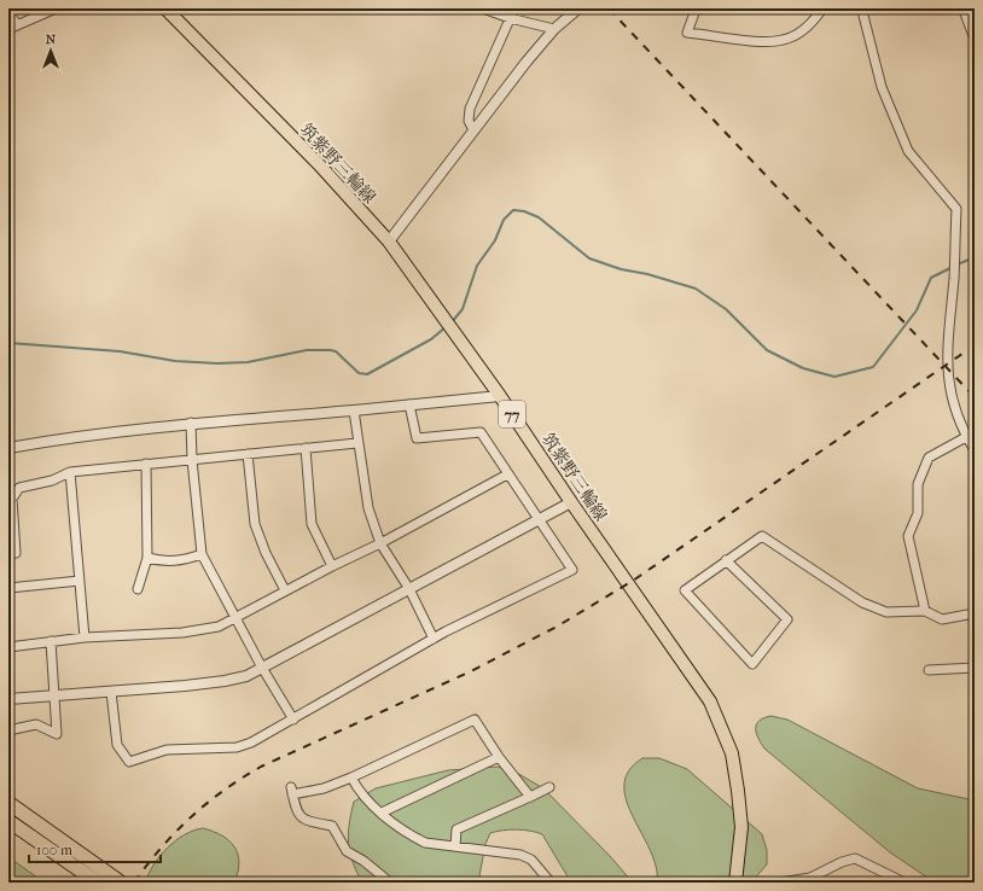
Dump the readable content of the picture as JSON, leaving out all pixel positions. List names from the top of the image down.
{
  "streets": {
    "main road": ["筑紫野三輪線", "77"]
  },
  "scale_bar": "100 m",
  "north": "top"
}
